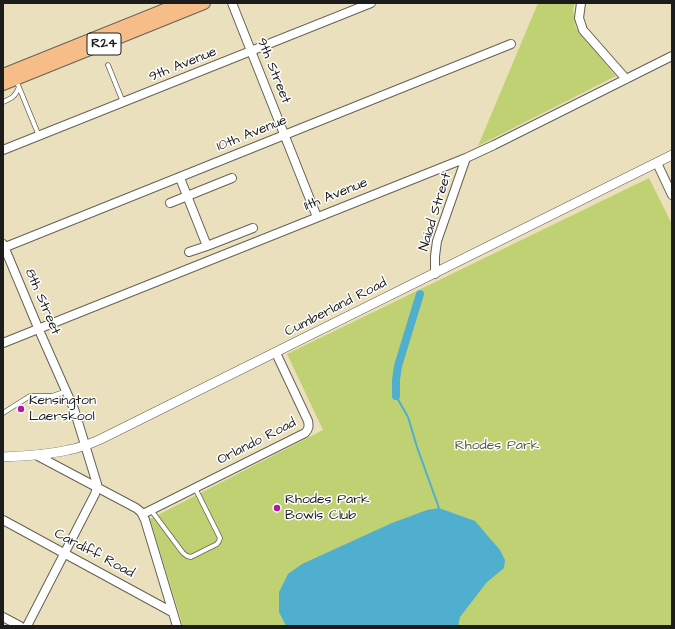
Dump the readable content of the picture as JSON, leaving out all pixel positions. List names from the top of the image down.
{
  "streets": {
    "main road": ["R24"],
    "street": [
      "9th Avenue",
      "9th Street",
      "10th Avenue",
      "11th Avenue",
      "Naiad Street",
      "8th Street",
      "Cumberland Road",
      "Orlando Road",
      "Cardiff Road"
    ]
  },
  "crossings": [
    ["9th Avenue", "9th Street"],
    ["9th Street", "10th Avenue"],
    ["9th Street", "11th Avenue"],
    ["10th Avenue", "8th Street"],
    ["11th Avenue", "Naiad Street"],
    ["11th Avenue", "8th Street"],
    ["Naiad Street", "Cumberland Road"],
    ["8th Street", "Cumberland Road"],
    ["Cumberland Road", "Orlando Road"]
  ],
  "parks": ["Rhodes Park"],
  "places": ["Kensington Laerskool", "Rhodes Park Bowls Club"]
}
